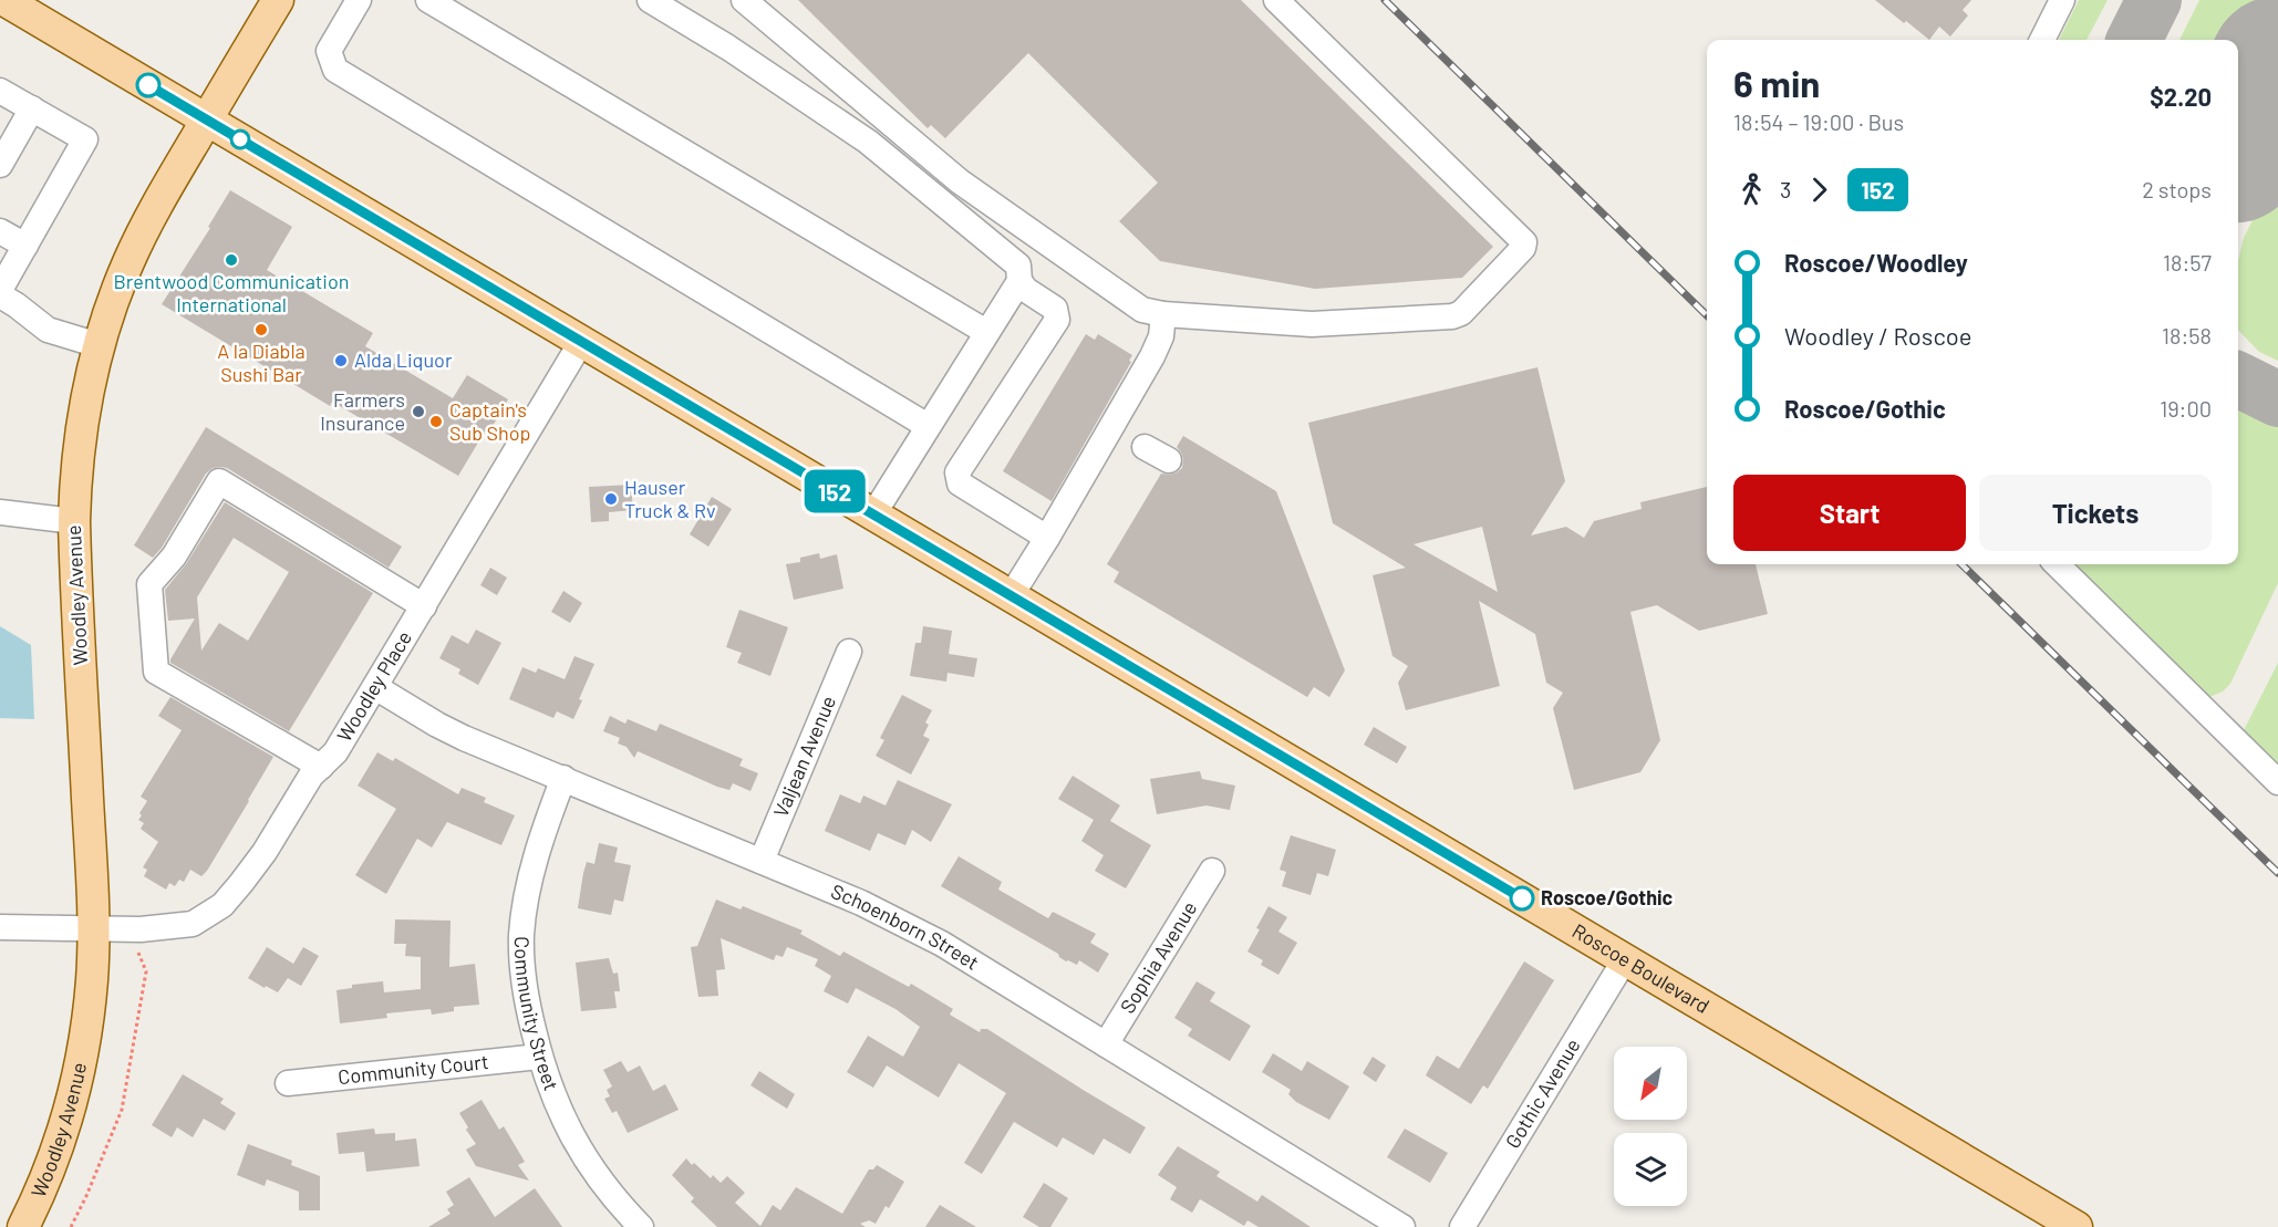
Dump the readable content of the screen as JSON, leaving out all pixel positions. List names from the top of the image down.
{
  "streets": {
    "main road": ["Woodley Avenue", "Roscoe Boulevard"],
    "street": [
      "Woodley Place",
      "Valjean Avenue",
      "Schoenborn Street",
      "Sophia Avenue",
      "Community Street",
      "Community Court",
      "Gothic Avenue"
    ]
  },
  "crossings": [
    ["Woodley Avenue", "Woodley Place"],
    ["Woodley Avenue", "Roscoe Boulevard"],
    ["Woodley Place", "Schoenborn Street"],
    ["Woodley Place", "Roscoe Boulevard"],
    ["Valjean Avenue", "Schoenborn Street"],
    ["Schoenborn Street", "Sophia Avenue"],
    ["Schoenborn Street", "Community Street"],
    ["Roscoe Boulevard", "Gothic Avenue"],
    ["Community Street", "Community Court"]
  ],
  "places": [
    "Brentwood Communication International",
    "A la Diabla Sushi Bar",
    "Alda Liquor",
    "Farmers Insurance",
    "Captain's Sub Shop",
    "Hauser Truck & Rv",
    "Roscoe/Gothic"
  ],
  "lines": ["bus line 152"],
  "north": "bottom left",
  "page": {
    "on_map": "152",
    "heading": ["6 min", "18:54 – 19:00 · Bus", "$2.20"],
    "legs": ["3", "152", "2 stops"],
    "list": [
      {
        "name": "Roscoe/Woodley",
        "value": "18:57"
      },
      {
        "name": "Woodley / Roscoe",
        "value": "18:58"
      },
      {
        "name": "Roscoe/Gothic",
        "value": "19:00"
      }
    ],
    "buttons": ["Start", "Tickets"]
  }
}
